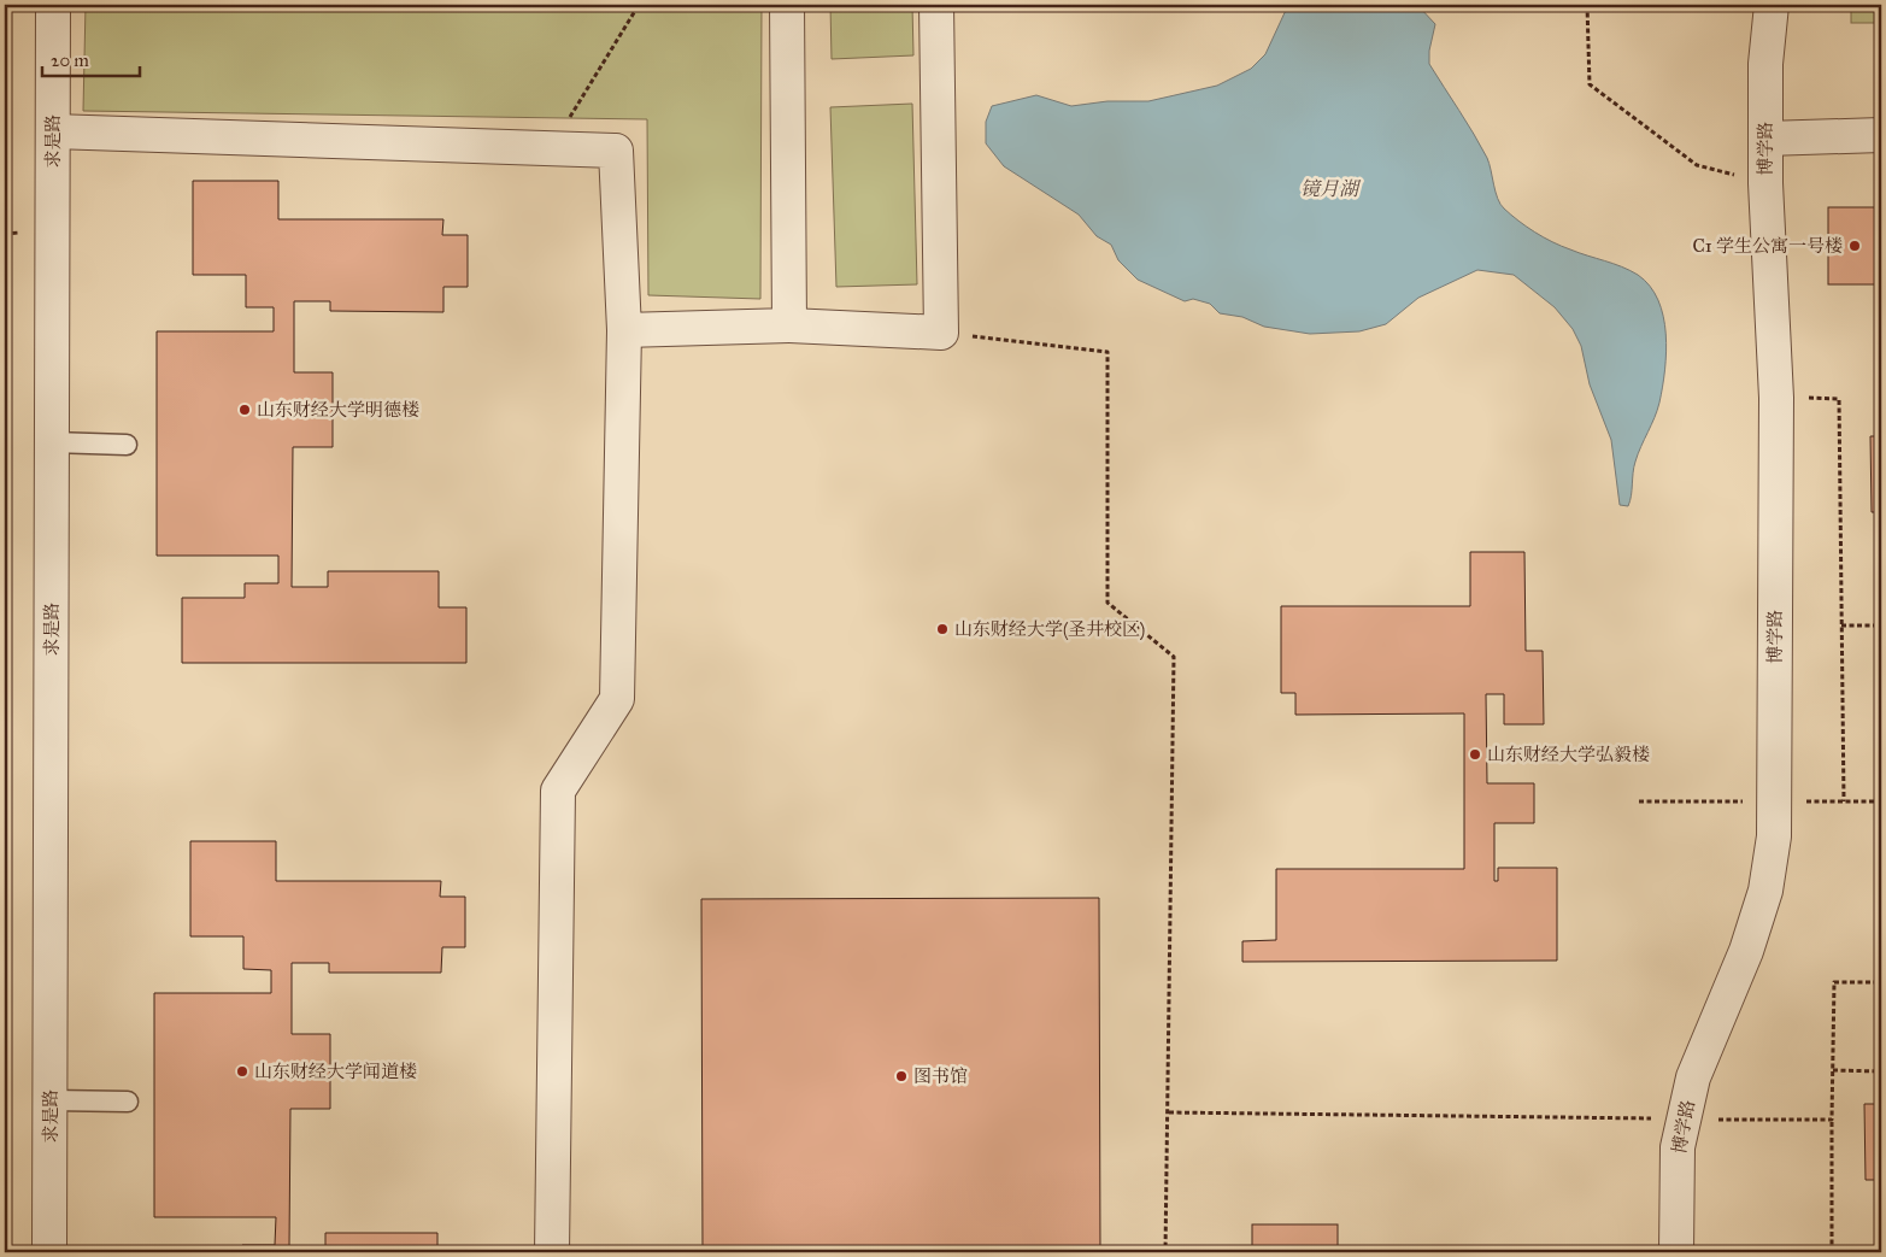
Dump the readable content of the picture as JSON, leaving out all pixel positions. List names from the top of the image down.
{
  "streets": {
    "street": ["求是路", "博学路"]
  },
  "water": ["镜月湖"],
  "places": [
    "C1 学生公寓一号楼",
    "山东财经大学明德楼",
    "山东财经大学(圣井校区)",
    "山东财经大学弘毅楼",
    "山东财经大学闻道楼",
    "图书馆"
  ],
  "scale_bar": "20 m"
}
